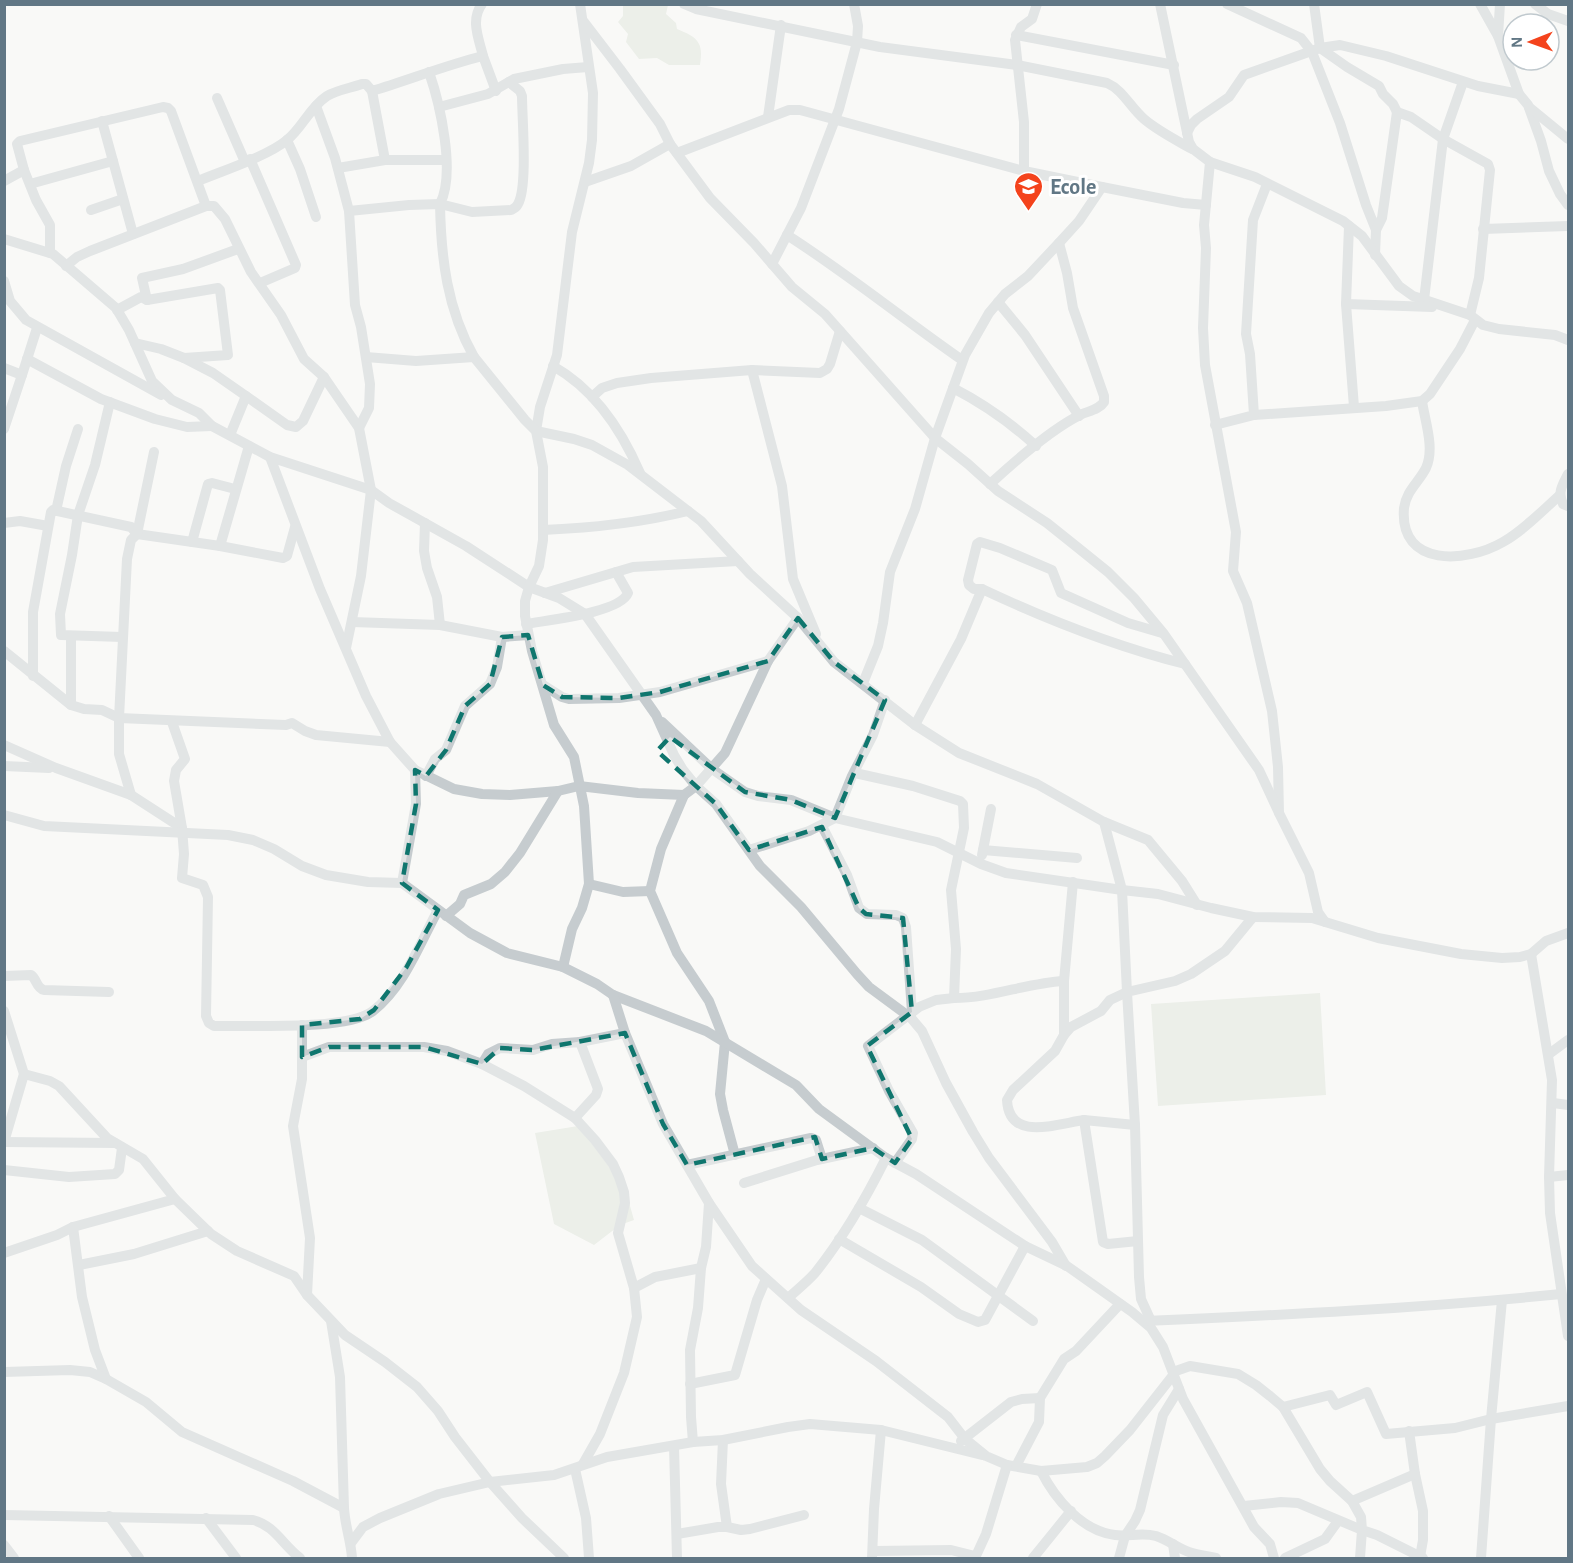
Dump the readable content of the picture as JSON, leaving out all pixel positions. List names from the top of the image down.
{
  "places": {
    "school or university": ["Ecole"]
  },
  "north": "left"
}
